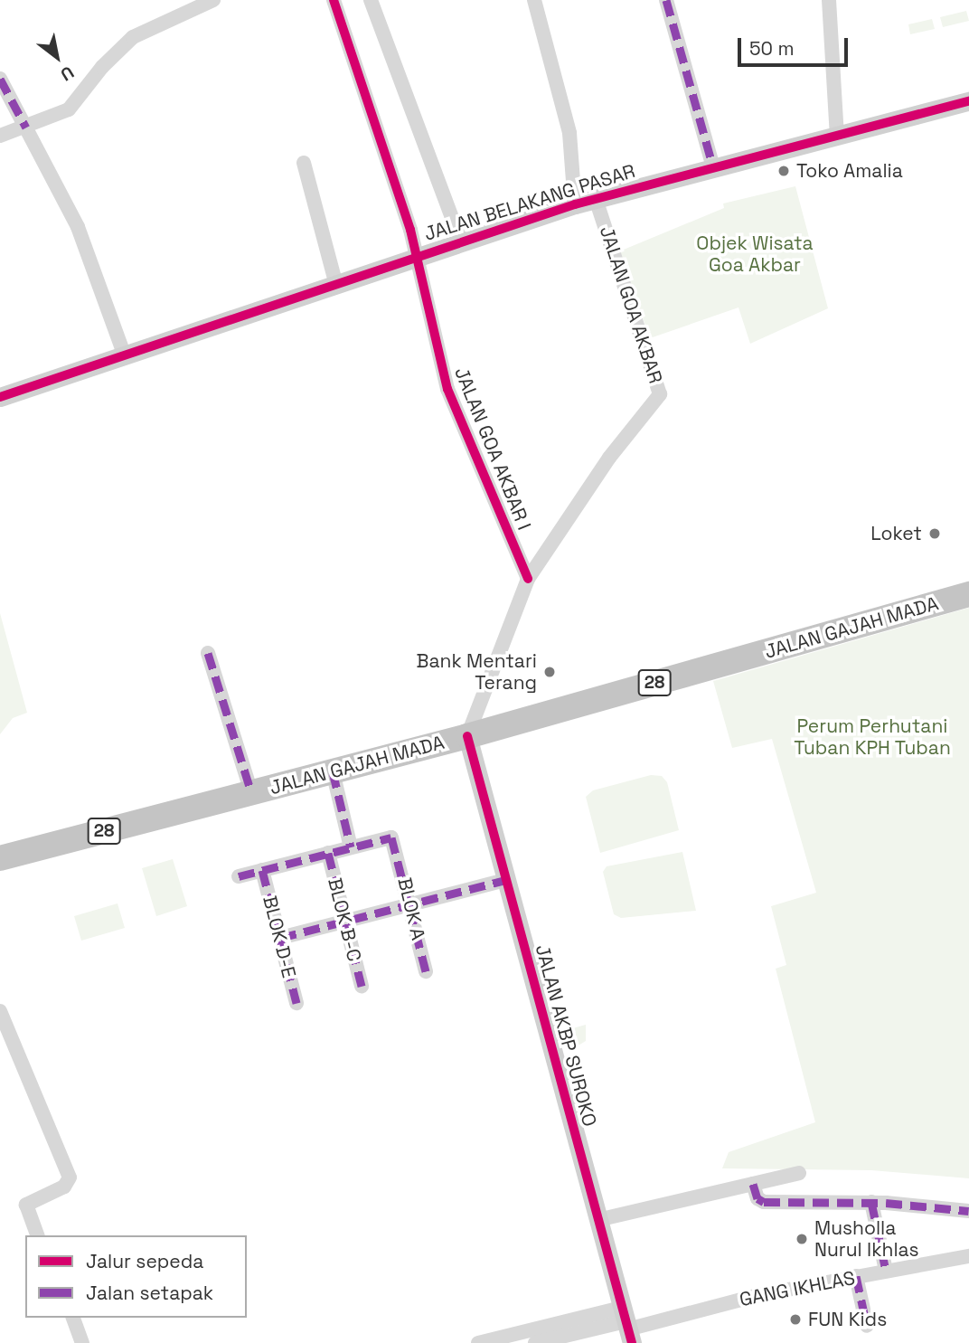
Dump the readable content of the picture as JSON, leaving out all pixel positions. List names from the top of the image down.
{
  "streets": {
    "highway": ["JALAN GAJAH MADA", "28"],
    "street": [
      "JALAN BELAKANG PASAR",
      "JALAN GOA AKBAR",
      "JALAN GOA AKBAR I",
      "BLOK A",
      "BLOK B-C",
      "BLOK D-E",
      "JALAN AKBP SUROKO",
      "GANG IKHLAS"
    ]
  },
  "crossings": [
    ["JALAN BELAKANG PASAR", "JALAN GOA AKBAR"],
    ["JALAN BELAKANG PASAR", "JALAN GOA AKBAR I"],
    ["JALAN GOA AKBAR", "JALAN GOA AKBAR I"],
    ["JALAN GOA AKBAR", "JALAN GAJAH MADA"],
    ["JALAN GOA AKBAR", "JALAN AKBP SUROKO"],
    ["JALAN GAJAH MADA", "JALAN AKBP SUROKO"],
    ["JALAN AKBP SUROKO", "GANG IKHLAS"]
  ],
  "parks": ["Objek Wisata Goa Akbar", "Perum Perhutani Tuban KPH Tuban"],
  "places": [
    "Toko Amalia",
    "Loket",
    "Bank Mentari Terang",
    "Musholla Nurul Ikhlas",
    "FUN Kids"
  ],
  "legend": ["Jalur sepeda", "Jalan setapak"],
  "scale_bar": "50 m",
  "north": "bottom right"
}
